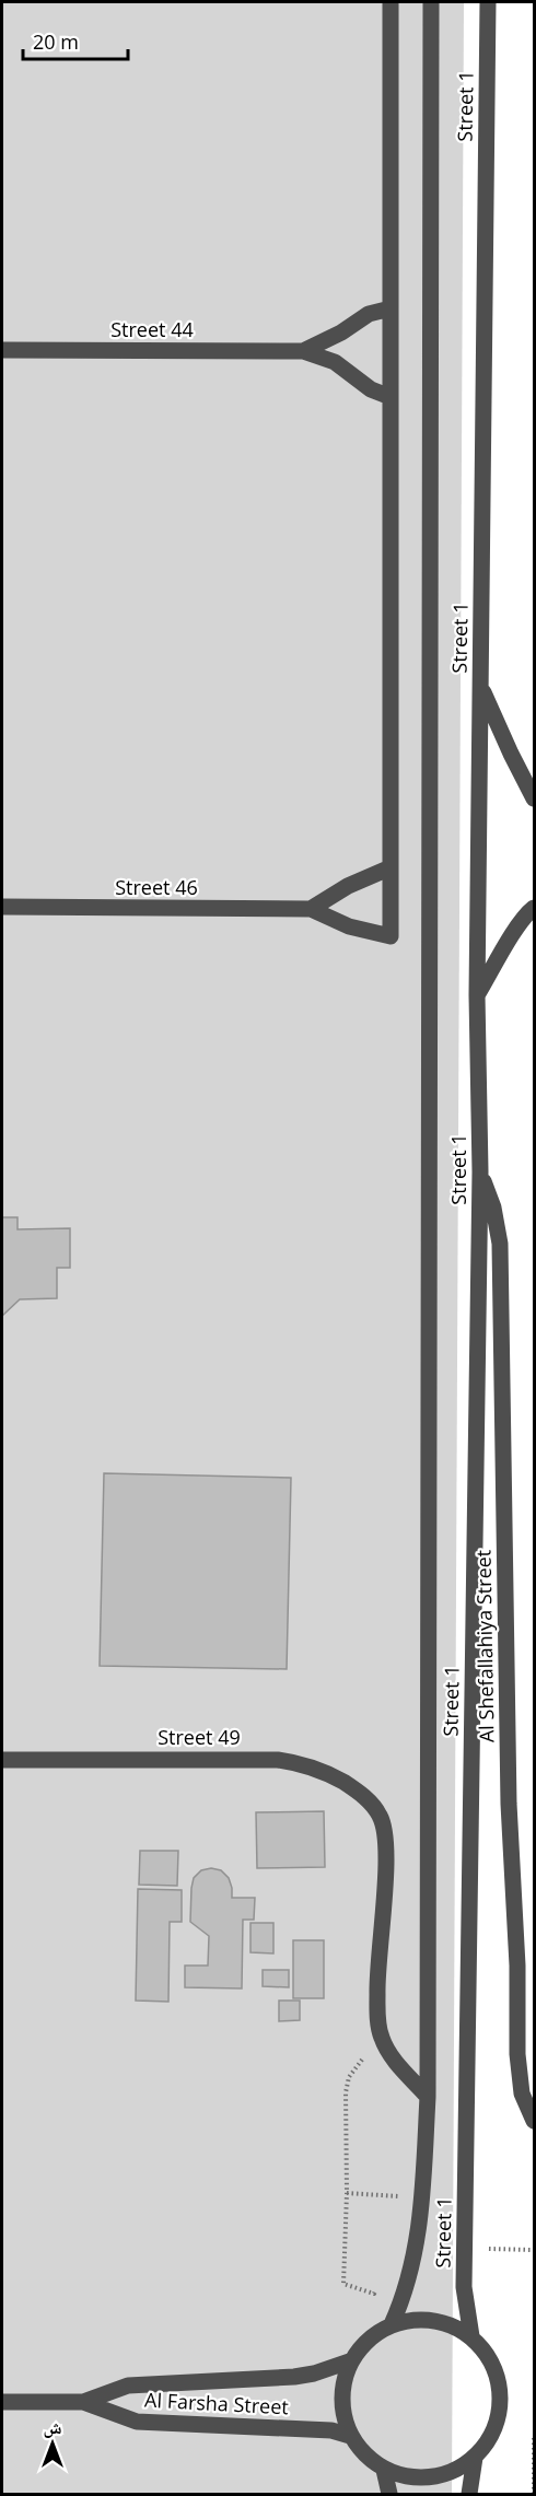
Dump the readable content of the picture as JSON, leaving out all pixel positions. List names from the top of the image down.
{
  "streets": {
    "street": [
      "Street 1",
      "Street 44",
      "Street 46",
      "Al Shefallahiya Street",
      "Street 49",
      "Al Farsha Street"
    ]
  },
  "crossings": [
    ["Street 1", "Al Shefallahiya Street"],
    ["Street 1", "Al Farsha Street"]
  ],
  "scale_bar": "20 m",
  "north": "top"
}
